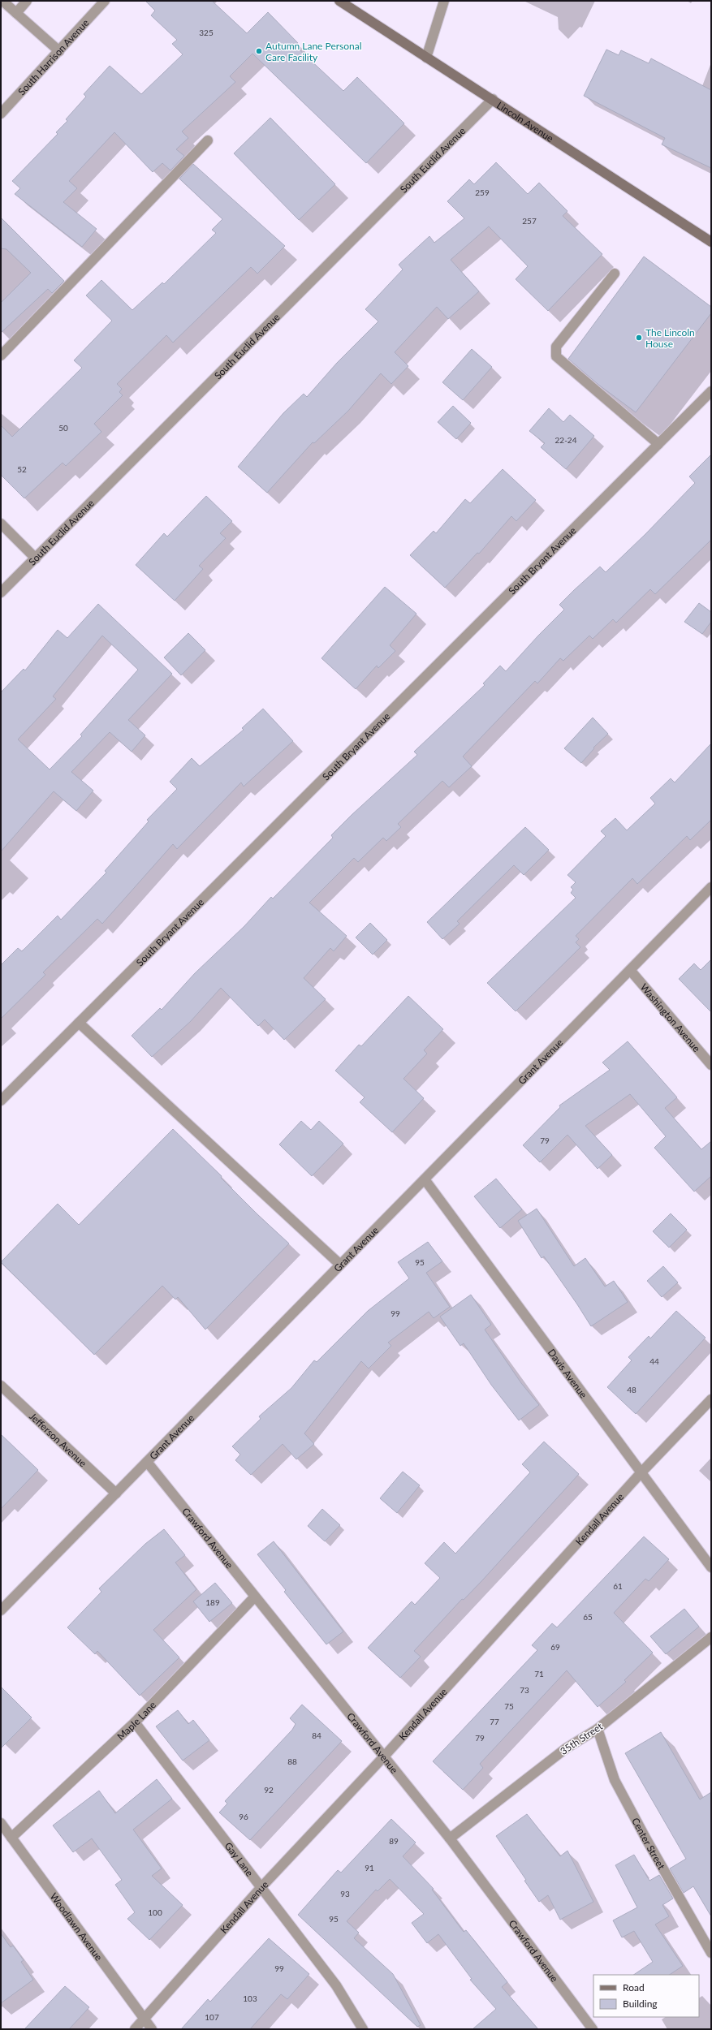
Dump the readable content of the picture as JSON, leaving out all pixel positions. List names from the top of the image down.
{
  "streets": {
    "street": [
      "South Harrison Avenue",
      "Lincoln Avenue",
      "South Euclid Avenue",
      "South Bryant Avenue",
      "Washington Avenue",
      "Grant Avenue",
      "Davis Avenue",
      "Jefferson Avenue",
      "Kendall Avenue",
      "Crawford Avenue",
      "Maple Lane",
      "35th Street",
      "Center Street",
      "Gay Lane",
      "Woodlawn Avenue"
    ]
  },
  "crossings": [
    ["Lincoln Avenue", "South Euclid Avenue"],
    ["Washington Avenue", "Grant Avenue"],
    ["Grant Avenue", "Davis Avenue"],
    ["Grant Avenue", "Jefferson Avenue"],
    ["Grant Avenue", "Crawford Avenue"],
    ["Davis Avenue", "Kendall Avenue"],
    ["Kendall Avenue", "Crawford Avenue"],
    ["Kendall Avenue", "Gay Lane"],
    ["Kendall Avenue", "Woodlawn Avenue"],
    ["Crawford Avenue", "Maple Lane"],
    ["Crawford Avenue", "35th Street"],
    ["Maple Lane", "Gay Lane"],
    ["Maple Lane", "Woodlawn Avenue"],
    ["35th Street", "Center Street"]
  ],
  "places": ["Autumn Lane Personal Care Facility", "The Lincoln House"],
  "house_numbers": [
    "325",
    "259",
    "257",
    "50",
    "22-24",
    "52",
    "79",
    "95",
    "99",
    "44",
    "48",
    "61",
    "189",
    "65",
    "69",
    "71",
    "73",
    "75",
    "77",
    "84",
    "79",
    "88",
    "92",
    "96",
    "89",
    "91",
    "93",
    "100",
    "95",
    "99",
    "103",
    "107"
  ],
  "legend": ["Road", "Building"]
}
